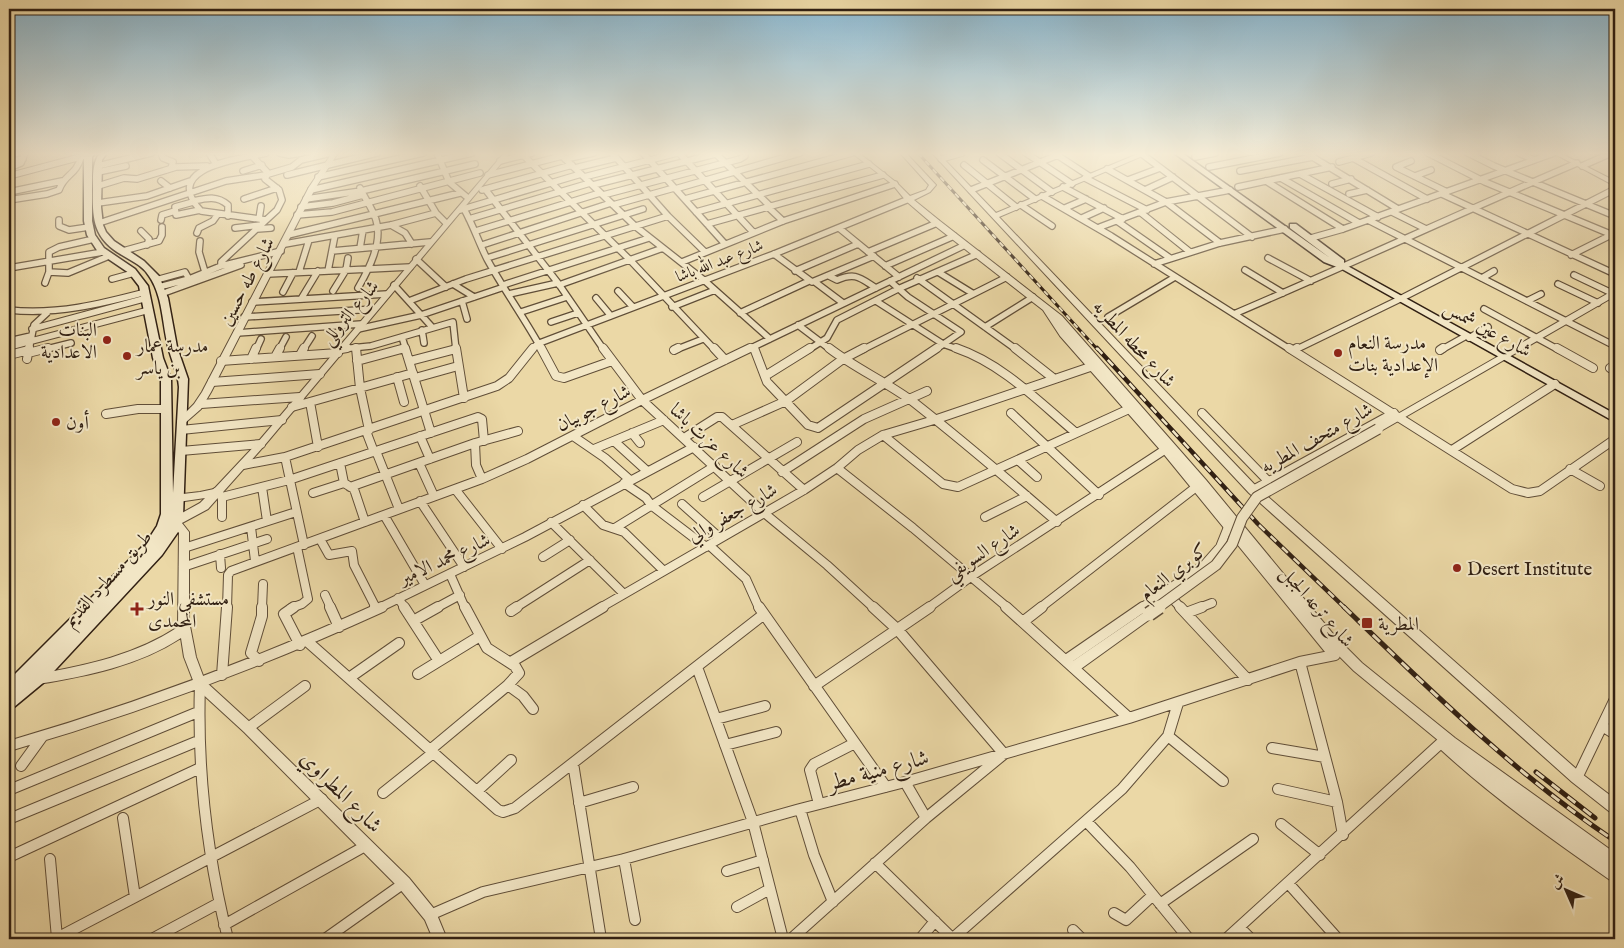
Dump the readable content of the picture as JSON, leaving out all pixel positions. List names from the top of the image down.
{
  "streets": {
    "main road": ["شارع عين شمس", "طريق مسطرد القديم"],
    "street": [
      "شارع عبد الله باشا",
      "شارع طه حسين",
      "شارع التروللي",
      "شارع محطه المطريه",
      "شارع جوبيان",
      "شارع متحف المطريه",
      "شارع عزت باشا",
      "شارع جعفر والي",
      "شارع السويفي",
      "شارع محمد الامير",
      "كوبري النعام",
      "شارع ترعه الجبل",
      "شارع منية مطر",
      "شارع المطراوي"
    ]
  },
  "crossings": [
    ["شارع عبد الله باشا", "شارع عزت باشا"],
    ["شارع عبد الله باشا", "شارع ترعه الجبل"],
    ["شارع طه حسين", "طريق مسطرد القديم"],
    ["شارع التروللي", "طريق مسطرد القديم"],
    ["شارع عين شمس", "شارع متحف المطريه"],
    ["شارع محطه المطريه", "شارع متحف المطريه"],
    ["شارع جوبيان", "شارع عزت باشا"],
    ["شارع جوبيان", "شارع محمد الامير"],
    ["شارع جوبيان", "شارع ترعه الجبل"],
    ["شارع متحف المطريه", "كوبري النعام"],
    ["شارع عزت باشا", "شارع جعفر والي"],
    ["شارع عزت باشا", "شارع السويفي"],
    ["شارع عزت باشا", "شارع محمد الامير"],
    ["شارع عزت باشا", "شارع منية مطر"],
    ["شارع جعفر والي", "شارع ترعه الجبل"],
    ["شارع السويفي", "شارع ترعه الجبل"],
    ["شارع محمد الامير", "شارع المطراوي"],
    ["شارع ترعه الجبل", "شارع منية مطر"],
    ["شارع منية مطر", "شارع المطراوي"]
  ],
  "places": {
    "other": [
      "البنات الاعدادية",
      "مدرسة النعام الإعدادية بنات",
      "مدرسة عمار بن ياسر",
      "أون",
      "Desert Institute"
    ],
    "health": ["مستشفى النور المحمدى"],
    "transit": ["المطرية"]
  },
  "north": "top left"
}
